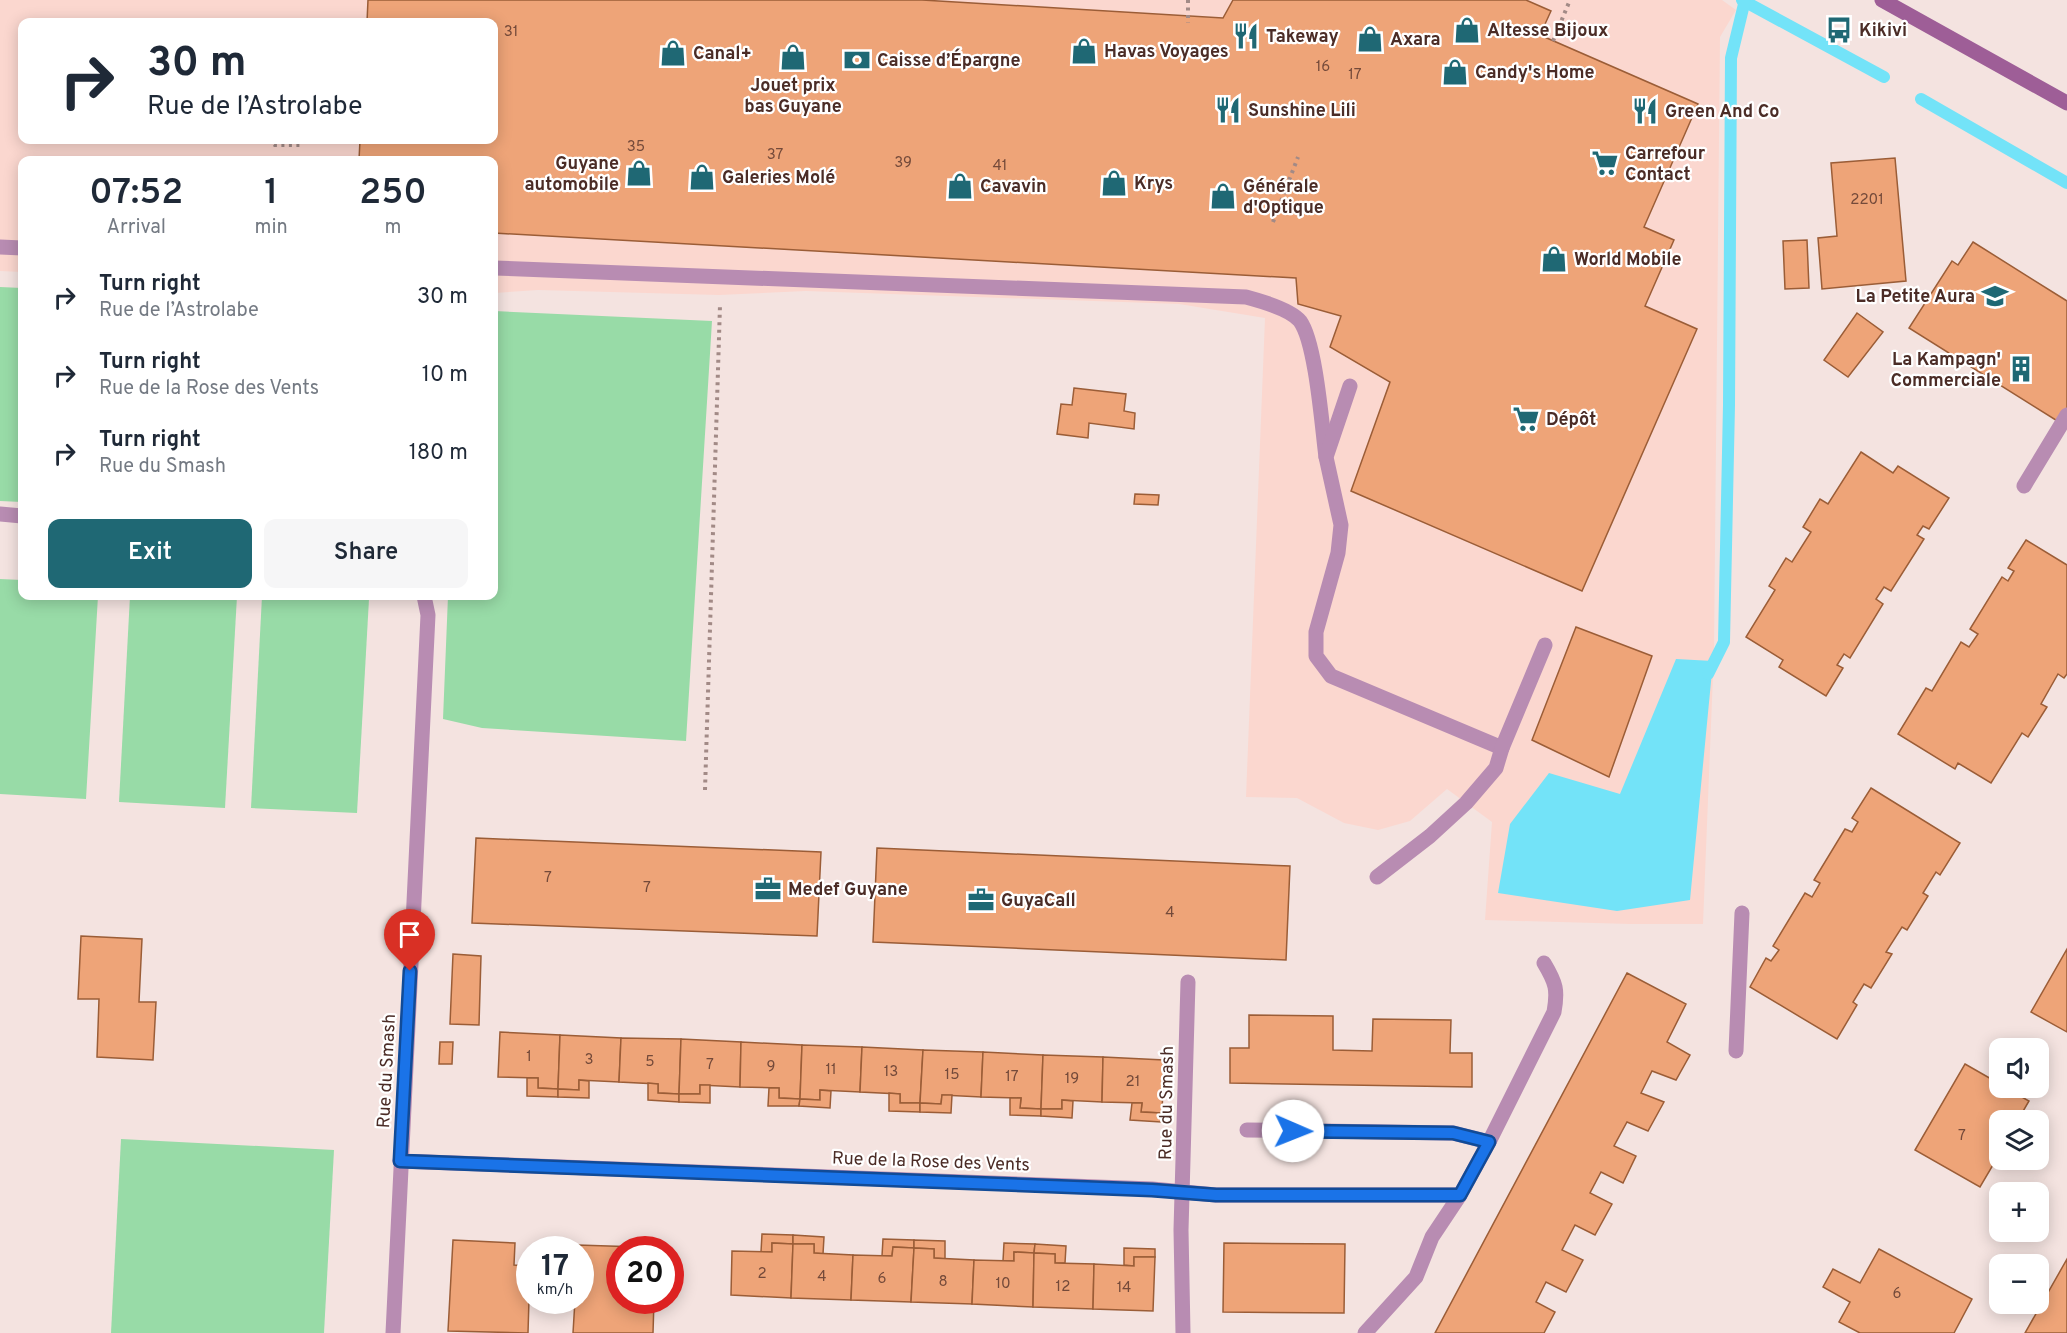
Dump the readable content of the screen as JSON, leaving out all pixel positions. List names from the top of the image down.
{
  "streets": {
    "street": ["Rue du Smash", "Rue de la Rose des Vents"]
  },
  "crossings": [
    ["Rue du Smash", "Rue de la Rose des Vents"]
  ],
  "places": {
    "shop": [
      "Altesse Bijoux",
      "Axara",
      "Havas Voyages",
      "Canal+",
      "Jouet prix bas Guyane",
      "Candy's Home",
      "Guyane automobile",
      "Galeries Molé",
      "Krys",
      "Cavavin",
      "Générale d'Optique",
      "World Mobile"
    ],
    "bus stop": ["Kikivi"],
    "restaurant": ["Takeway", "Sunshine Lili", "Green And Co"],
    "bank": ["Caisse d’Épargne"],
    "supermarket": ["Carrefour Contact", "Dépôt"],
    "school or university": ["La Petite Aura"],
    "building": ["La Kampagn' Commerciale"],
    "office": ["Medef Guyane", "GuyaCall"]
  },
  "house_numbers": [
    "31",
    "16",
    "17",
    "35",
    "37",
    "39",
    "41",
    "2201",
    "7",
    "7",
    "4",
    "1",
    "3",
    "5",
    "7",
    "9",
    "11",
    "13",
    "15",
    "17",
    "19",
    "21",
    "7",
    "2",
    "4",
    "6",
    "8",
    "10",
    "12",
    "14",
    "6"
  ],
  "page": {
    "turn": ["30 m", "Rue de l’Astrolabe"],
    "eta": [
      "07:52",
      "Arrival",
      "1",
      "min",
      "250",
      "m"
    ],
    "list": [
      {
        "name": "Turn right",
        "note": "Rue de l’Astrolabe",
        "value": "30 m"
      },
      {
        "name": "Turn right",
        "note": "Rue de la Rose des Vents",
        "value": "10 m"
      },
      {
        "name": "Turn right",
        "note": "Rue du Smash",
        "value": "180 m"
      }
    ],
    "buttons": ["Exit", "Share"],
    "map_buttons": ["+", "−"],
    "speed": "17 km/h",
    "limit": "20"
  }
}
